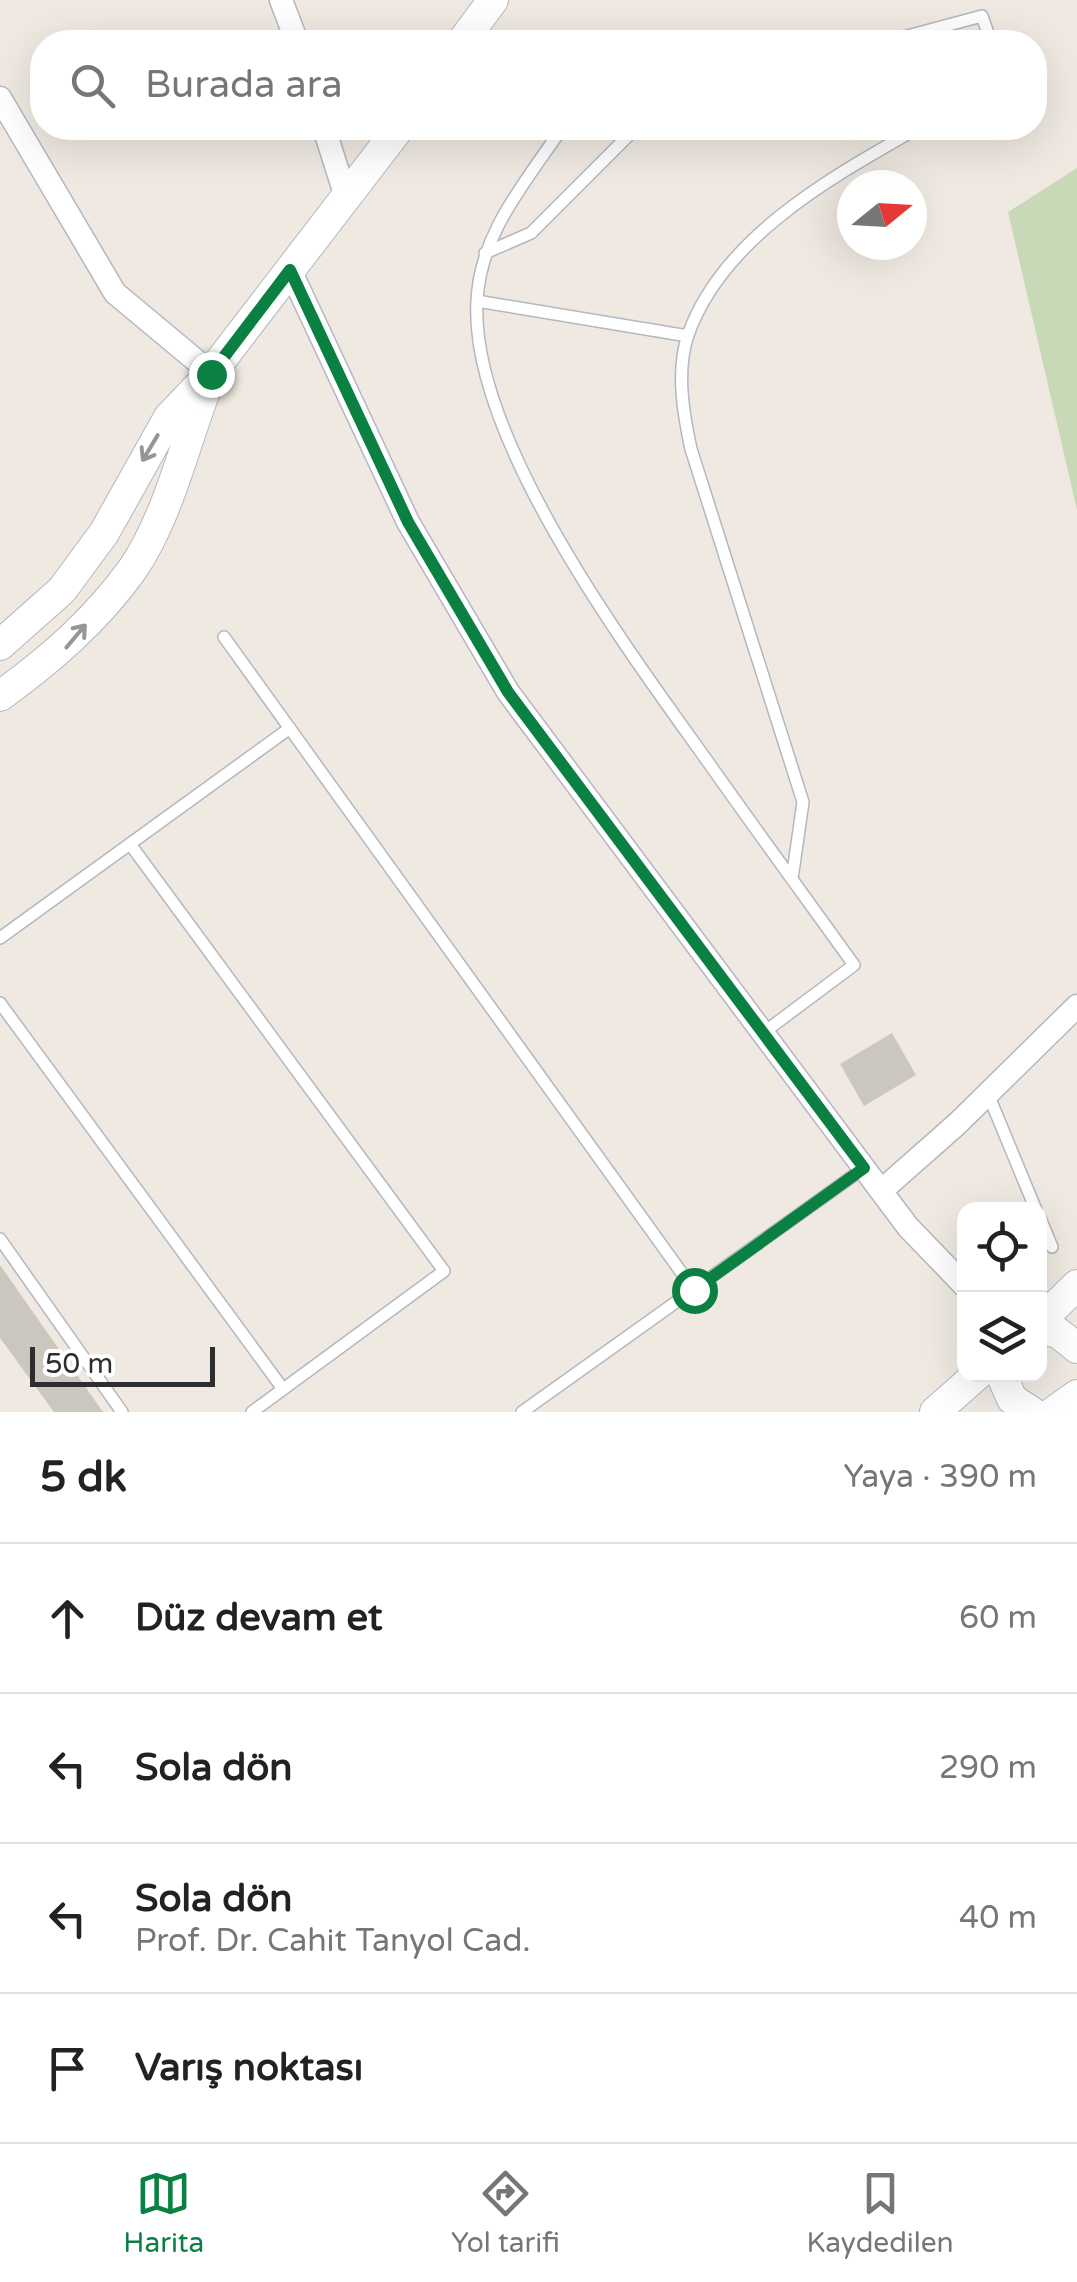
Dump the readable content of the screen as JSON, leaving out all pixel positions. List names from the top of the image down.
{
  "scale_bar": "50 m",
  "north": "right",
  "page": {
    "search": "Burada ara",
    "scale": "50 m",
    "heading": ["5 dk", "Yaya · 390 m"],
    "list": [
      ["Düz devam et", "60 m"],
      ["Sola dön", "290 m"],
      ["Sola dön", "Prof. Dr. Cahit Tanyol Cad.", "40 m"],
      "Varış noktası"
    ],
    "nav": ["Harita", "Yol tarifi", "Kaydedilen"]
  }
}
